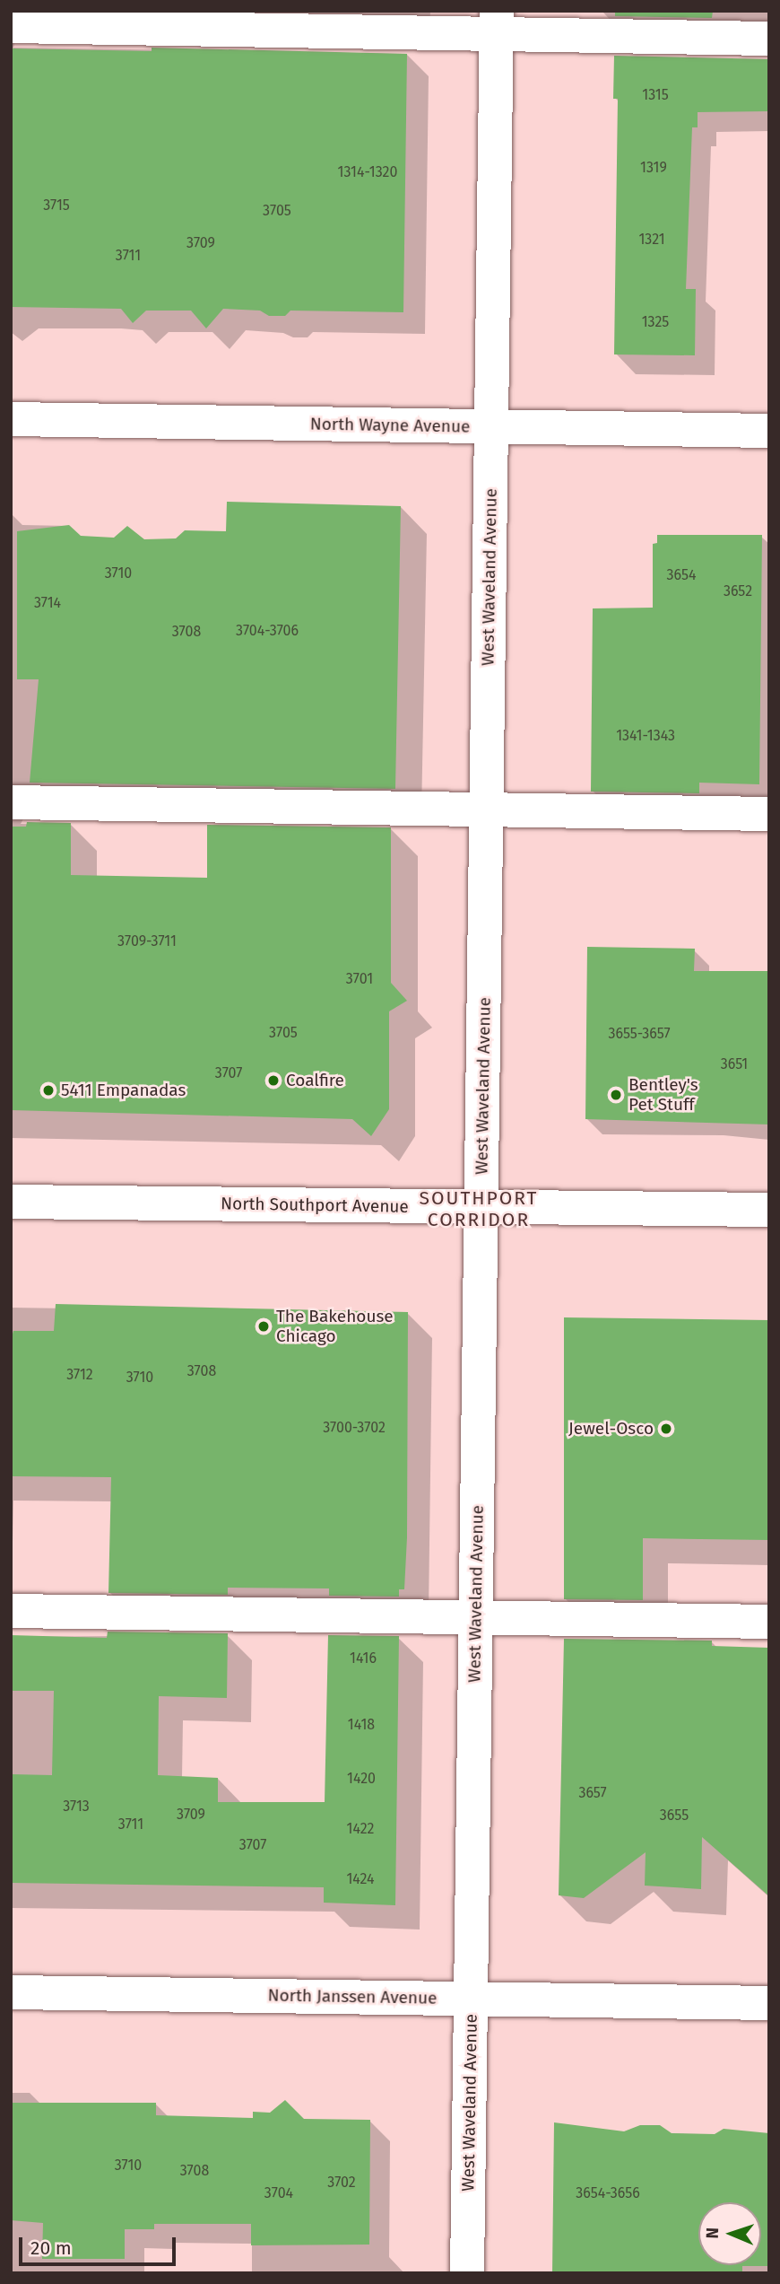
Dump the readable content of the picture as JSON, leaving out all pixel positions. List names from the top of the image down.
{
  "streets": {
    "street": [
      "North Wayne Avenue",
      "West Waveland Avenue",
      "North Southport Avenue",
      "North Janssen Avenue"
    ]
  },
  "crossings": [
    ["North Wayne Avenue", "West Waveland Avenue"],
    ["West Waveland Avenue", "North Southport Avenue"],
    ["West Waveland Avenue", "North Janssen Avenue"]
  ],
  "districts": ["SOUTHPORT CORRIDOR"],
  "places": [
    "Coalfire",
    "5411 Empanadas",
    "Bentley's Pet Stuff",
    "The Bakehouse Chicago",
    "Jewel-Osco"
  ],
  "house_numbers": [
    "1315",
    "1319",
    "1314-1320",
    "3715",
    "3705",
    "1321",
    "3709",
    "3711",
    "1325",
    "3710",
    "3654",
    "3652",
    "3714",
    "3704-3706",
    "3708",
    "1341-1343",
    "3709-3711",
    "3701",
    "3705",
    "3655-3657",
    "3651",
    "3707",
    "3708",
    "3712",
    "3710",
    "3700-3702",
    "1416",
    "1418",
    "1420",
    "3657",
    "3713",
    "3709",
    "3655",
    "3711",
    "1422",
    "3707",
    "1424",
    "3710",
    "3708",
    "3702",
    "3704",
    "3654-3656"
  ],
  "scale_bar": "20 m",
  "north": "left"
}
